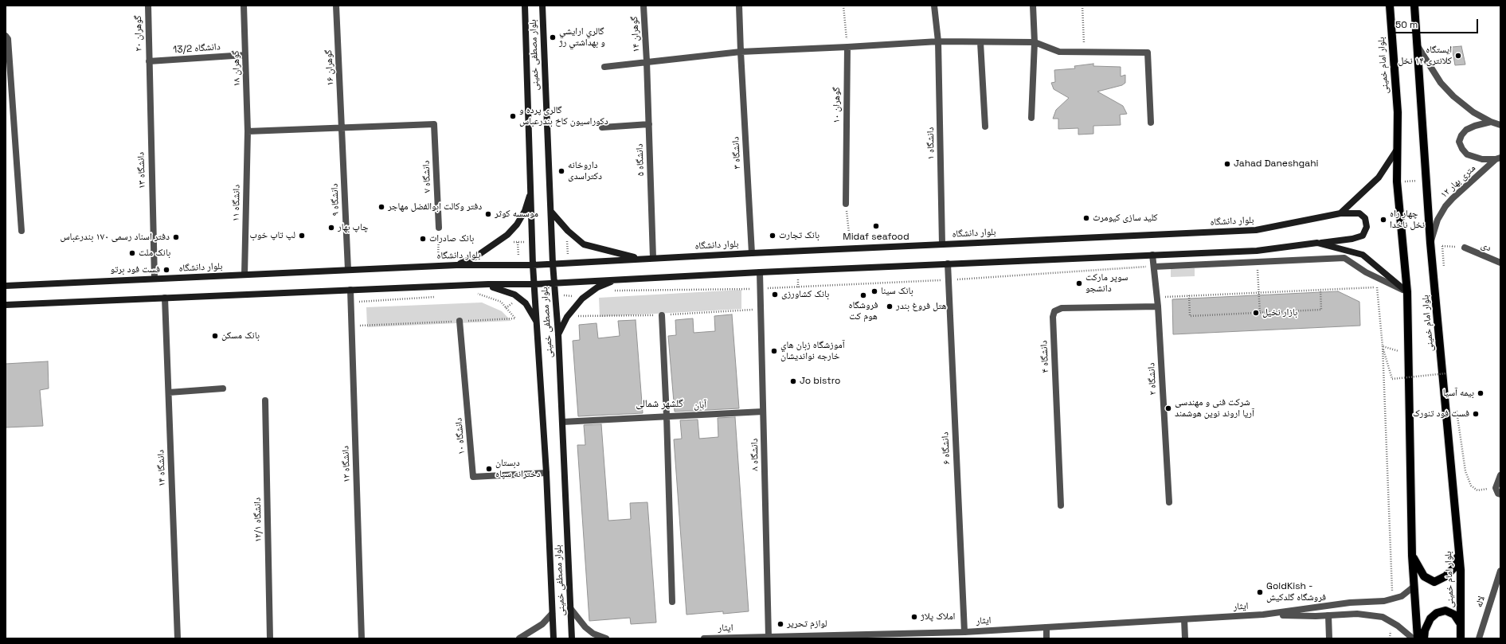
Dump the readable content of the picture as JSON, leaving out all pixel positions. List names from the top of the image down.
{
  "streets": {
    "main road": ["بلوار مصطفی خمینی", "بلوار امام خمینی", "بلوار دانشگاه"],
    "street": [
      "گوهران ۲۰",
      "گوهران ۱۴",
      "دانشگاه 13/2",
      "گوهران ۱۶",
      "گوهران ۱۸",
      "گوهران ۱۰",
      "دانشگاه ۱",
      "دانشگاه ۳",
      "دانشگاه ۵",
      "دانشگاه ۱۳",
      "دانشگاه ۷",
      "۱۲ متری بهار",
      "دانشگاه ۹",
      "دانشگاه ۱۱",
      "دی",
      "دانشگاه ۴",
      "دانشگاه ۲",
      "آبان",
      "دانشگاه ۱۰",
      "دانشگاه ۶",
      "دانشگاه ۸",
      "دانشگاه ۱۲",
      "دانشگاه ۱۴",
      "دانشگاه ۱۲/۱",
      "لاله",
      "ایثار"
    ]
  },
  "crossings": [
    ["گوهران ۲۰", "دانشگاه 13/2"],
    ["گوهران ۲۰", "دانشگاه ۱۳"],
    ["گوهران ۱۴", "دانشگاه ۵"],
    ["دانشگاه 13/2", "گوهران ۱۸"],
    ["دانشگاه 13/2", "دانشگاه ۱۳"],
    ["بلوار مصطفی خمینی", "بلوار دانشگاه"],
    ["بلوار مصطفی خمینی", "آبان"],
    ["بلوار مصطفی خمینی", "دانشگاه ۱۰"],
    ["بلوار امام خمینی", "۱۲ متری بهار"],
    ["بلوار امام خمینی", "ایثار"],
    ["گوهران ۱۶", "دانشگاه ۷"],
    ["گوهران ۱۶", "دانشگاه ۹"],
    ["گوهران ۱۸", "دانشگاه ۱۱"],
    ["دانشگاه ۱", "بلوار دانشگاه"],
    ["دانشگاه ۳", "بلوار دانشگاه"],
    ["دانشگاه ۵", "بلوار دانشگاه"],
    ["دانشگاه ۱۳", "بلوار دانشگاه"],
    ["دانشگاه ۷", "دانشگاه ۹"],
    ["دانشگاه ۹", "بلوار دانشگاه"],
    ["دانشگاه ۱۱", "بلوار دانشگاه"],
    ["دانشگاه ۴", "دانشگاه ۲"],
    ["آبان", "دانشگاه ۸"],
    ["دانشگاه ۶", "ایثار"],
    ["دانشگاه ۸", "ایثار"]
  ],
  "districts": ["گلشهر شمالی"],
  "places": [
    "گالري ارايشي و بهداشتي رژ",
    "ایستگاه کلانتری ۱۴ نخل",
    "گالری پرده و دکوراسیون کاخ بندرعباس",
    "Jahad Daneshgahi",
    "داروخانه دکتراسدی",
    "دفتر وکالت ابوالفضل مهاجر",
    "موسسه کوثر",
    "کلید سازی کیومرث",
    "چهار راه نخل ناخدا",
    "Midaf seafood",
    "چاپ بهار",
    "لپ تاپ خوب",
    "بانک تجارت",
    "دفتر اسناد رسمی ۱۷۰ بندرعباس",
    "بانک صادرات",
    "بانک ملت",
    "فست فود برتو",
    "سوپر مارکت دانشجو",
    "بانک سینا",
    "بانک کشاورزی",
    "فروشگاه هوم کت",
    "هتل فروغ بندر",
    "بازار نخیل",
    "بانک مسکن",
    "آموزشگاه زبان هاي خارجه نوانديشان",
    "Jo bistro",
    "بیمه آسیا",
    "شرکت فنی و مهندسی آریا اروند نوین هوشمند",
    "فست فود تنورک",
    "دبستان دخترانه سپاه",
    "GoldKish - فروشگاه گلدکیش",
    "املاک پلاژ",
    "لوازم تحریر"
  ],
  "scale_bar": "50 m"
}
